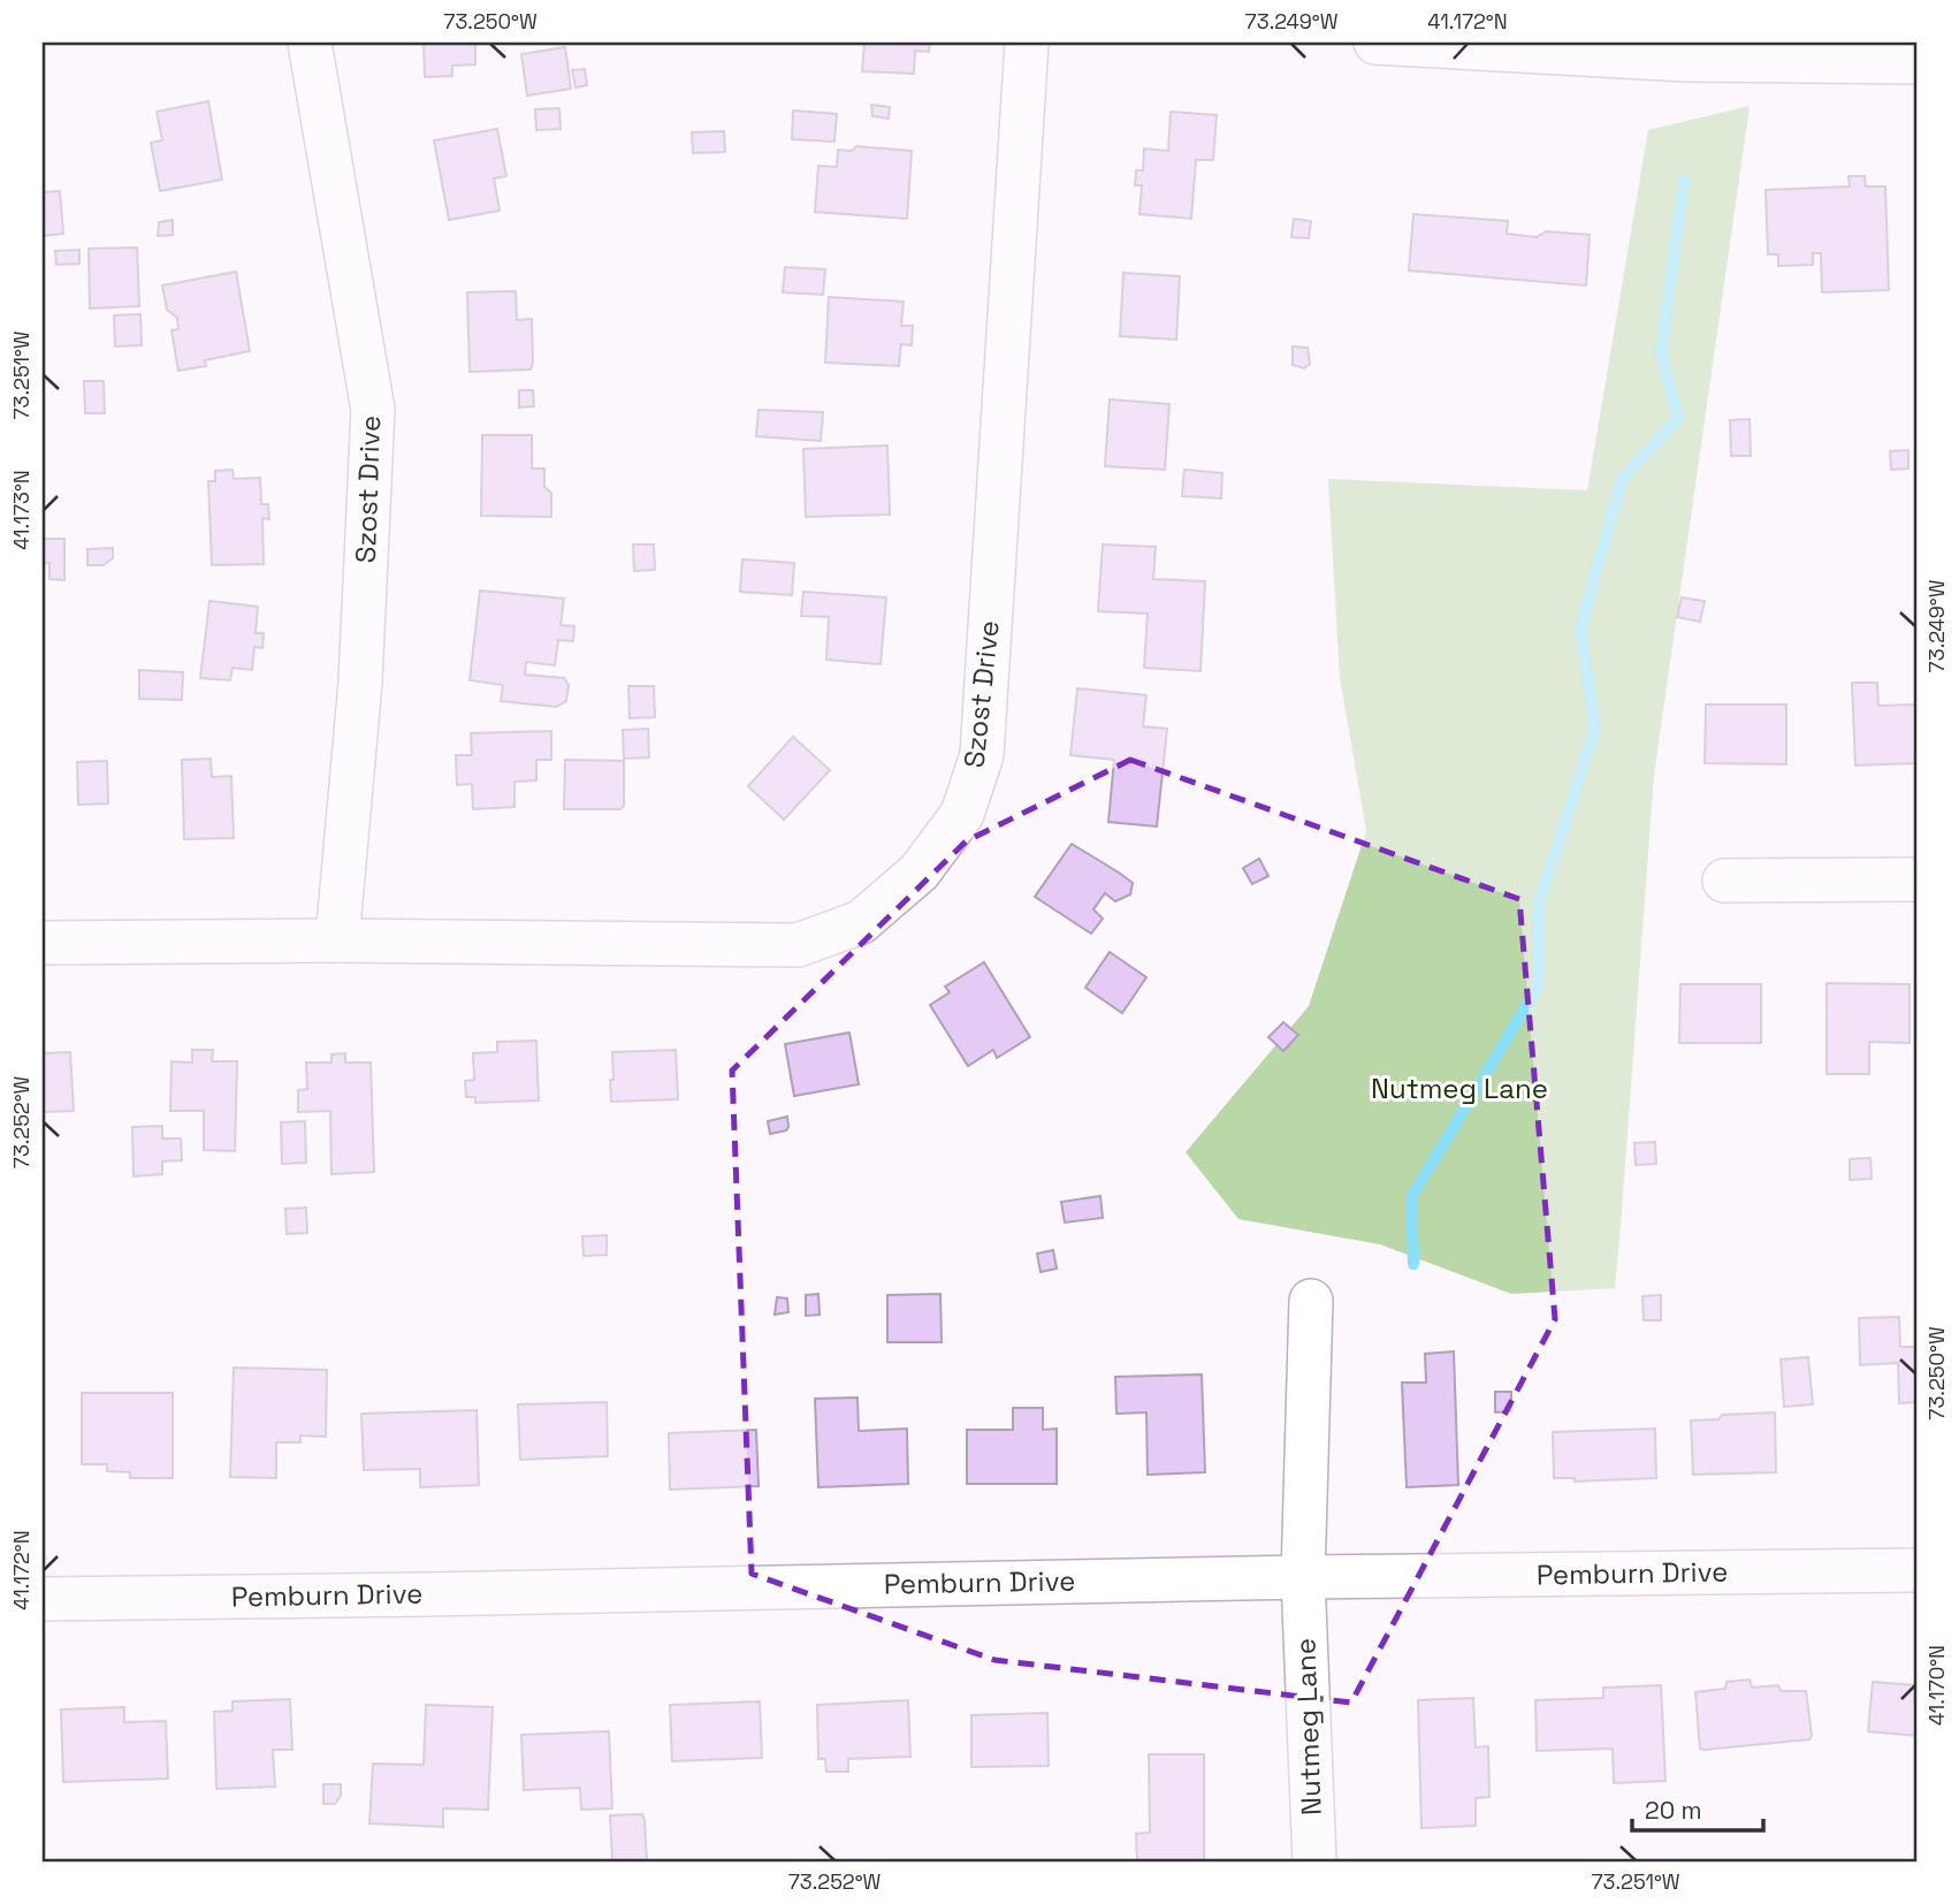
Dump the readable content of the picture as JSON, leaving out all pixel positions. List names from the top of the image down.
{
  "streets": {
    "street": ["Szost Drive", "Pemburn Drive", "Nutmeg Lane"]
  },
  "crossings": [
    ["Pemburn Drive", "Nutmeg Lane"]
  ],
  "parks": ["Nutmeg Lane"],
  "scale_bar": "20 m",
  "coordinates": [
    "73.250°W",
    "73.249°W",
    "41.172°N",
    "73.251°W",
    "41.173°N",
    "73.252°W",
    "41.170°N"
  ]
}
